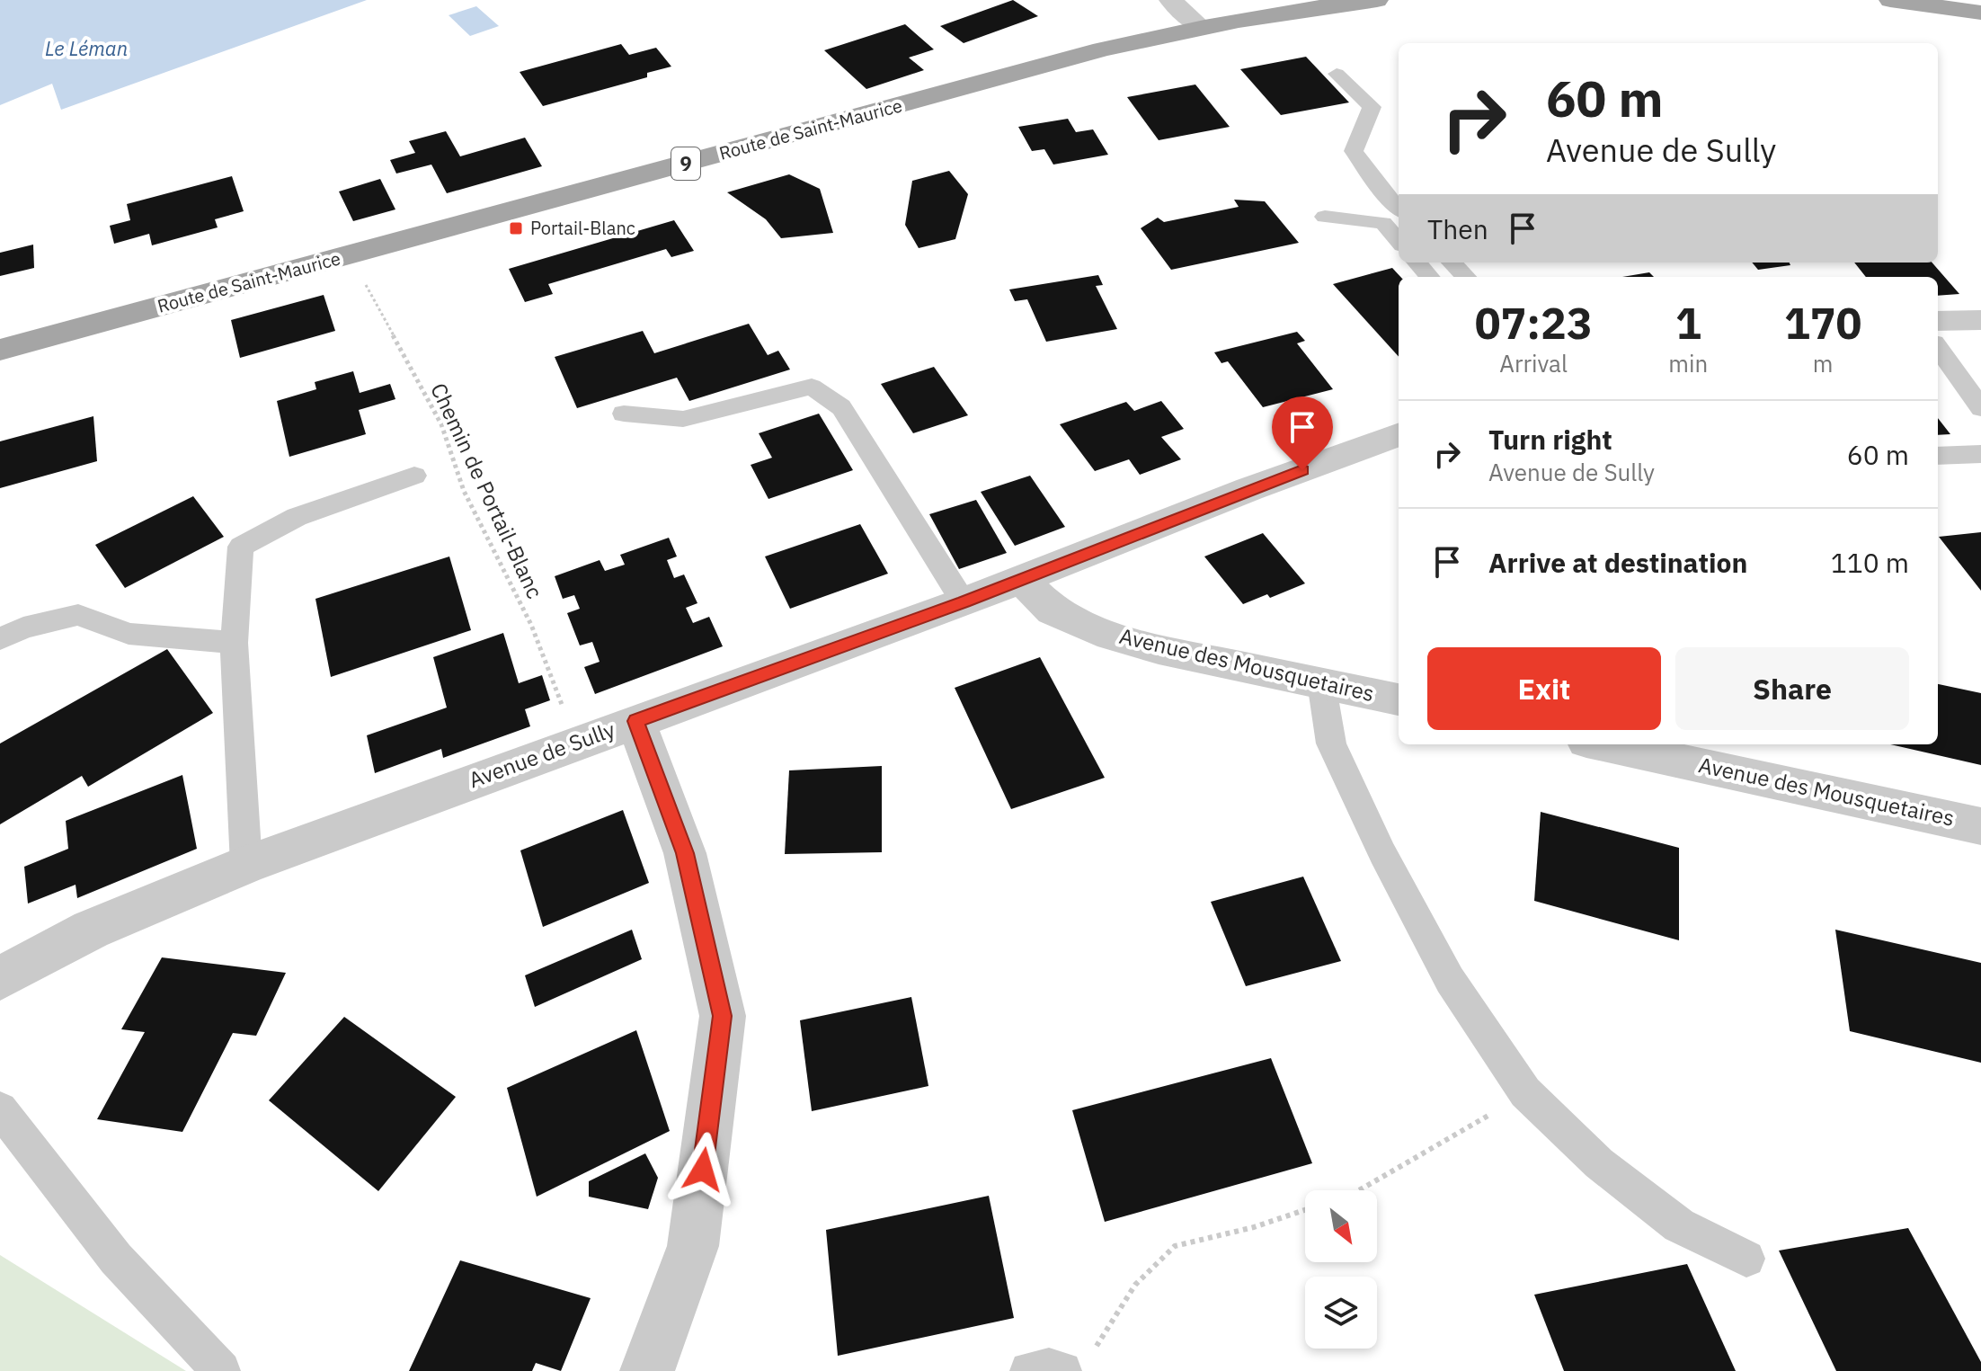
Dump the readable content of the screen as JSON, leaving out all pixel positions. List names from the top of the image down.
{
  "streets": {
    "main road": ["Route de Saint-Maurice", "9"],
    "street": ["Avenue des Mousquetaires", "Avenue de Sully"],
    "path": ["Chemin de Portail-Blanc"]
  },
  "crossings": [
    ["Chemin de Portail-Blanc", "Avenue de Sully"],
    ["Avenue des Mousquetaires", "Avenue de Sully"]
  ],
  "water": ["Le Léman"],
  "places": {
    "transit": ["Portail-Blanc"]
  },
  "north": "bottom right",
  "page": {
    "turn": ["60 m", "Avenue de Sully"],
    "then": "Then",
    "eta": [
      "07:23",
      "Arrival",
      "1",
      "min",
      "170",
      "m"
    ],
    "list": [
      {
        "name": "Turn right",
        "note": "Avenue de Sully",
        "value": "60 m"
      },
      {
        "name": "Arrive at destination",
        "value": "110 m"
      }
    ],
    "buttons": ["Exit", "Share"]
  }
}
